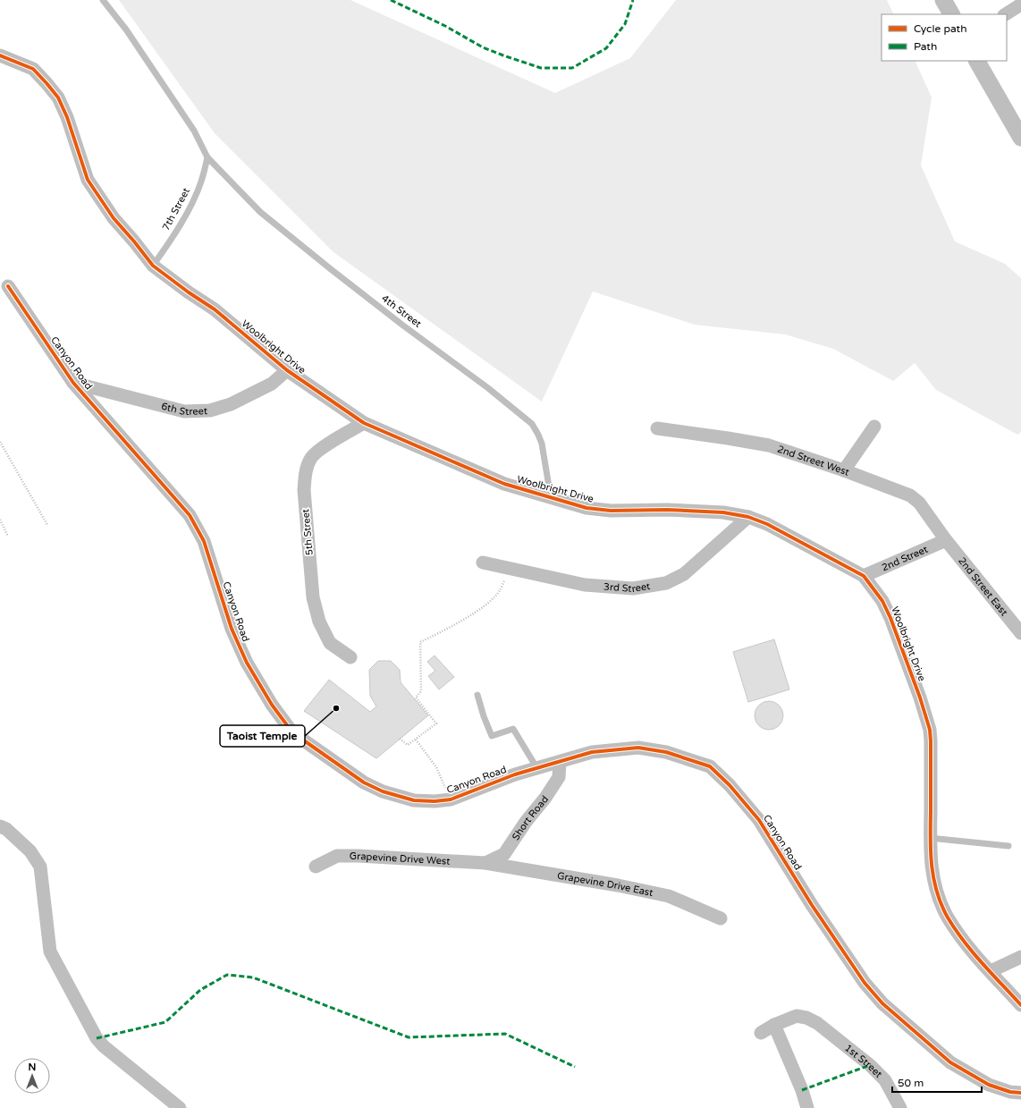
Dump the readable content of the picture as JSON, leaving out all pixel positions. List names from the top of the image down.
{
  "streets": {
    "street": [
      "Woolbright Drive",
      "Canyon Road",
      "6th Street",
      "2nd Street West",
      "5th Street",
      "2nd Street",
      "3rd Street",
      "2nd Street East",
      "Short Road",
      "Grapevine Drive West",
      "Grapevine Drive East",
      "1st Street"
    ],
    "lane": ["7th Street", "4th Street"]
  },
  "crossings": [
    ["7th Street", "4th Street"],
    ["7th Street", "Woolbright Drive"],
    ["4th Street", "Woolbright Drive"],
    ["Woolbright Drive", "6th Street"],
    ["Woolbright Drive", "5th Street"],
    ["Woolbright Drive", "2nd Street"],
    ["Woolbright Drive", "3rd Street"],
    ["Canyon Road", "6th Street"],
    ["Canyon Road", "Short Road"],
    ["2nd Street West", "2nd Street"],
    ["2nd Street West", "2nd Street East"],
    ["2nd Street", "2nd Street East"],
    ["Short Road", "Grapevine Drive West"],
    ["Short Road", "Grapevine Drive East"],
    ["Grapevine Drive West", "Grapevine Drive East"]
  ],
  "places": ["Taoist Temple"],
  "legend": ["Cycle path", "Path"],
  "scale_bar": "50 m",
  "north": "top"
}
